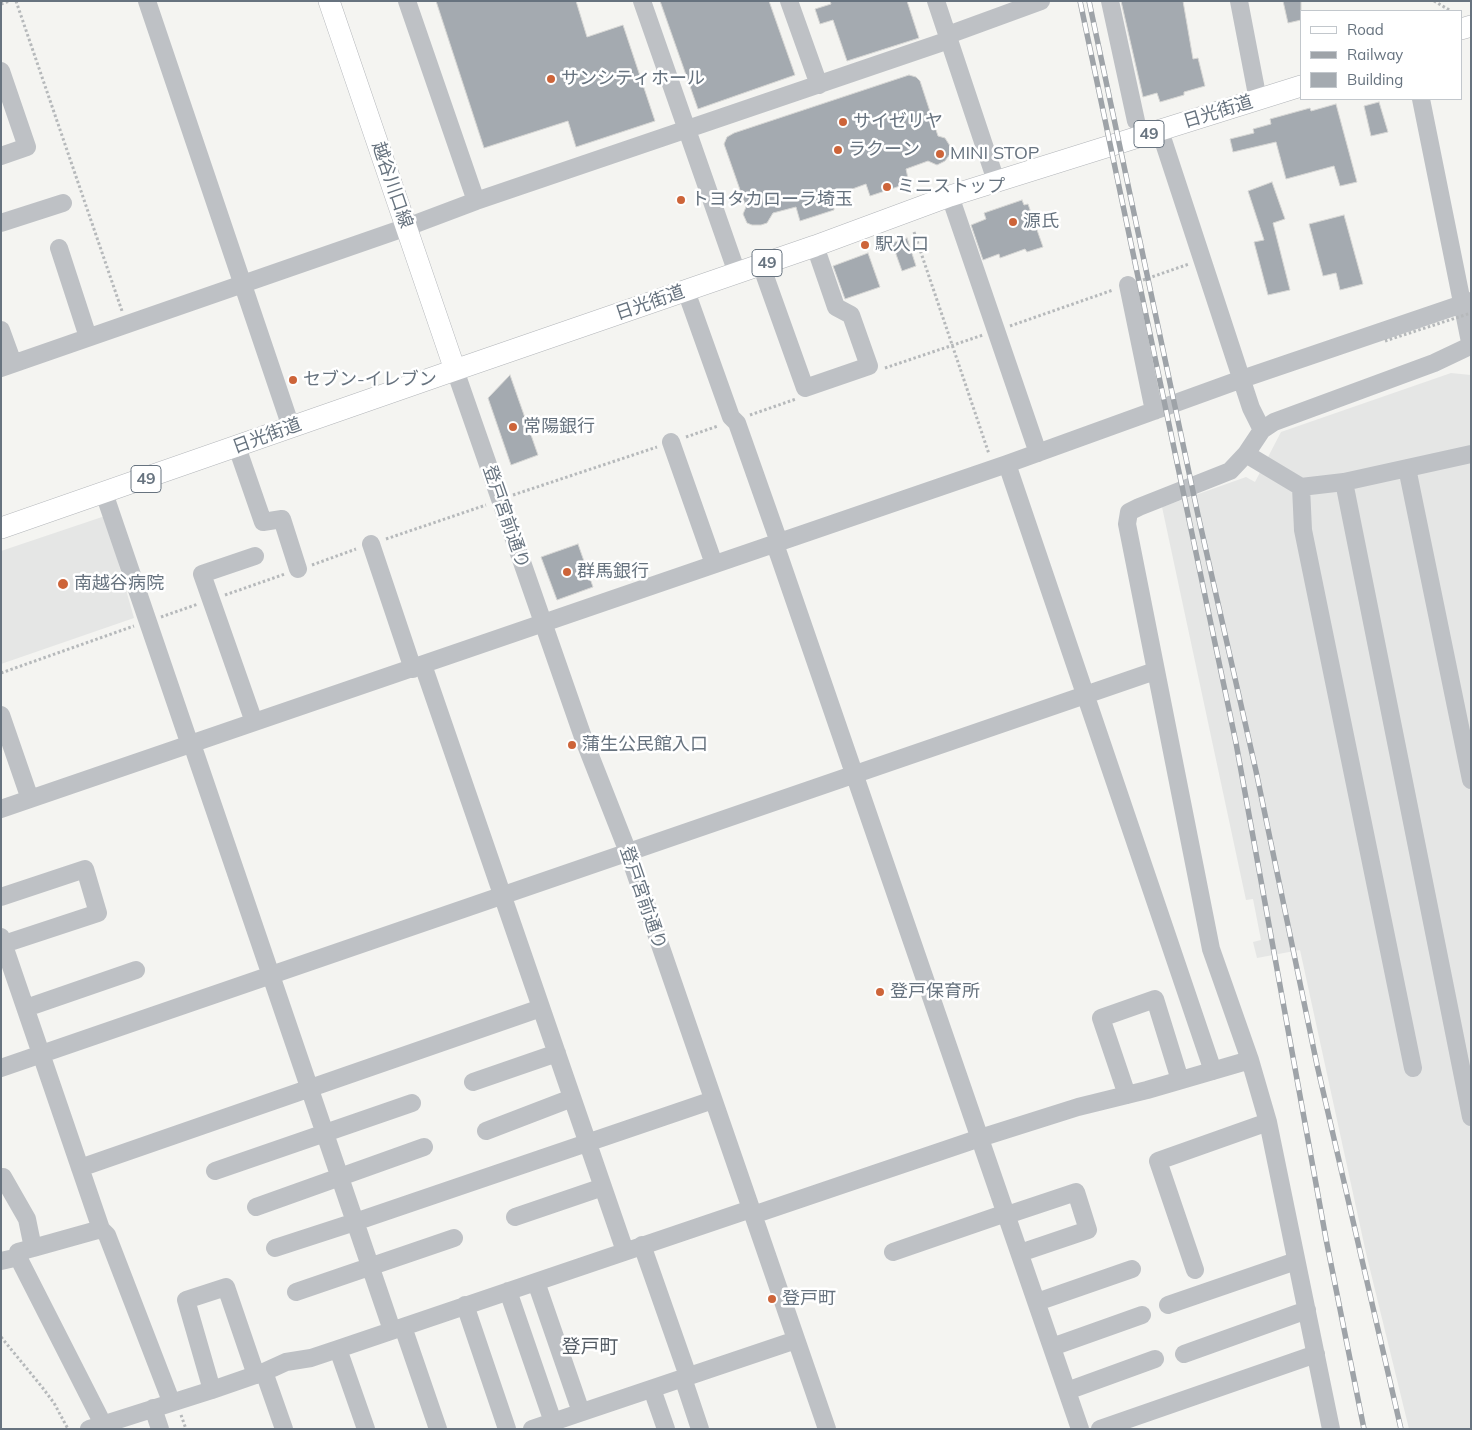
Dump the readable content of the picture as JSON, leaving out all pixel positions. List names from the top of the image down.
{
  "streets": {
    "main road": ["日光街道", "49", "越谷川口線"],
    "street": ["登戸宮前通り"]
  },
  "crossings": [
    ["日光街道", "越谷川口線"],
    ["日光街道", "登戸宮前通り"],
    ["越谷川口線", "登戸宮前通り"]
  ],
  "districts": ["登戸町"],
  "places": [
    "サンシティホール",
    "サイゼリヤ",
    "ラクーン",
    "MINI STOP",
    "ミニストップ",
    "トヨタカローラ埼玉",
    "源氏",
    "駅入口",
    "セブン-イレブン",
    "常陽銀行",
    "群馬銀行",
    "南越谷病院",
    "蒲生公民館入口",
    "登戸保育所",
    "登戸町"
  ],
  "legend": ["Road", "Railway", "Building"]
}
